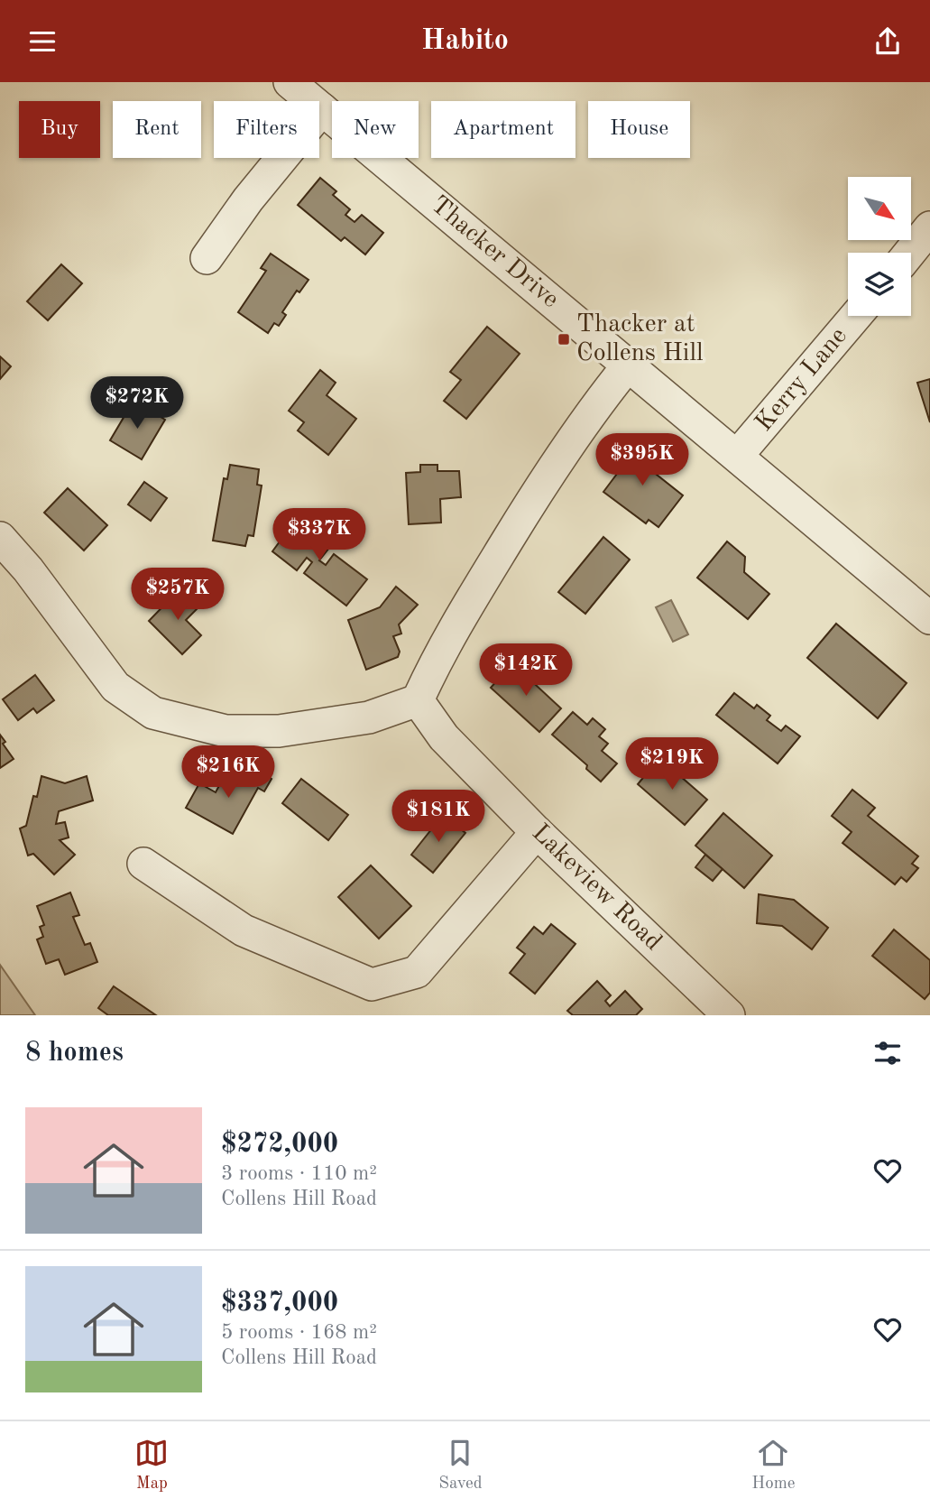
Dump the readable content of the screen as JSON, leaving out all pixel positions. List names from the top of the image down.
{
  "streets": {
    "street": ["Thacker Drive", "Kerry Lane", "Lakeview Road"]
  },
  "crossings": [
    ["Thacker Drive", "Kerry Lane"]
  ],
  "places": {
    "transit": ["Thacker at Collens Hill"]
  },
  "north": "bottom right",
  "page": {
    "header": "Habito",
    "chip": [
      "Buy",
      "Rent",
      "Filters",
      "New",
      "Apartment",
      "House"
    ],
    "price": [
      "$272K",
      "$395K",
      "$337K",
      "$257K",
      "$142K",
      "$219K",
      "$216K",
      "$181K"
    ],
    "heading": "8 homes",
    "list": [
      {
        "name": "$272,000",
        "note": "3 rooms · 110 m² · Collens Hill Road"
      },
      {
        "name": "$337,000",
        "note": "5 rooms · 168 m² · Collens Hill Road"
      }
    ],
    "tabs": ["Map", "Saved", "Home"]
  }
}
